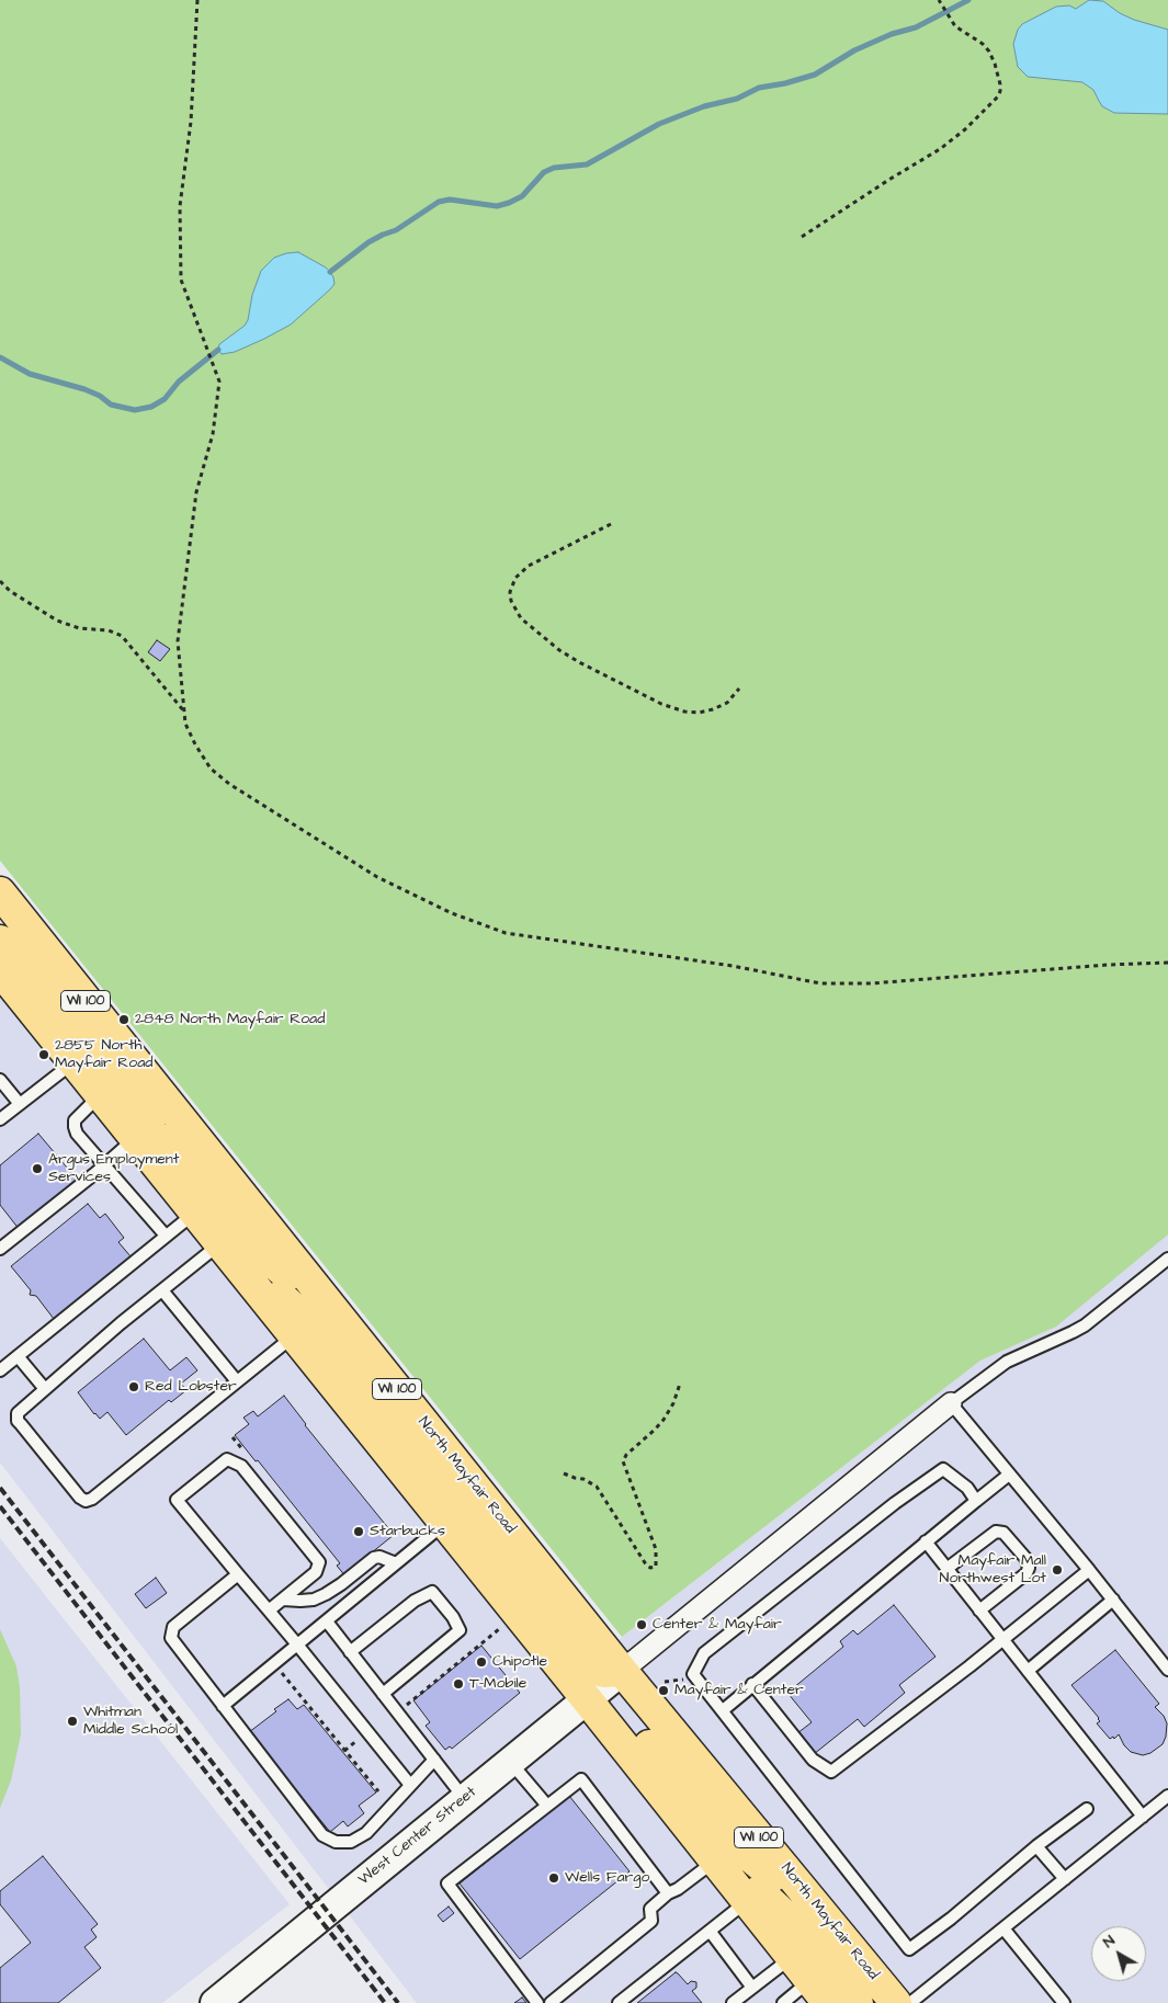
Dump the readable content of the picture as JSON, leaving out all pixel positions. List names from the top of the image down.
{
  "streets": {
    "main road": ["WI 100", "North Mayfair Road"],
    "street": ["West Center Street"]
  },
  "crossings": [
    ["WI 100", "West Center Street"],
    ["North Mayfair Road", "West Center Street"]
  ],
  "places": [
    "2848 North Mayfair Road",
    "2855 North Mayfair Road",
    "Argus Employment Services",
    "Red Lobster",
    "Starbucks",
    "Mayfair Mall Northwest Lot",
    "Center & Mayfair",
    "Chipotle",
    "T-Mobile",
    "Mayfair & Center",
    "Whitman Middle School",
    "Wells Fargo"
  ],
  "north": "top left"
}
